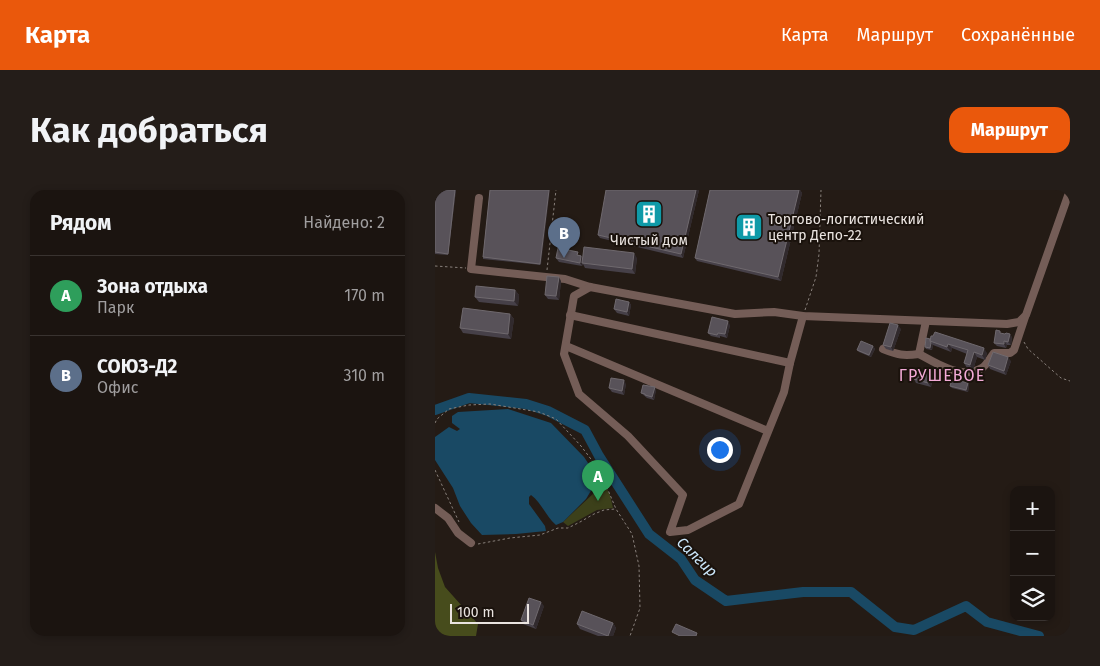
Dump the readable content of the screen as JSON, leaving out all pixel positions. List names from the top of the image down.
{
  "districts": ["ГРУШЕВОЕ"],
  "water": ["Салгир"],
  "places": {
    "building": ["Чистый дом", "Торгово-логистический центр Депо-22"]
  },
  "scale_bar": "100 m",
  "page": {
    "header": "Карта",
    "nav": ["Карта", "Маршрут", "Сохранённые"],
    "buttons": "Маршрут",
    "title": "Как добраться",
    "heading": ["Рядом", "Найдено: 2"],
    "pins": ["B", "A"],
    "list": [
      {
        "mark": "A",
        "name": "Зона отдыха",
        "note": "Парк",
        "value": "170 m"
      },
      {
        "mark": "B",
        "name": "СОЮЗ-Д2",
        "note": "Офис",
        "value": "310 m"
      }
    ],
    "map_buttons": ["+", "−"],
    "scale": "100 m"
  }
}
